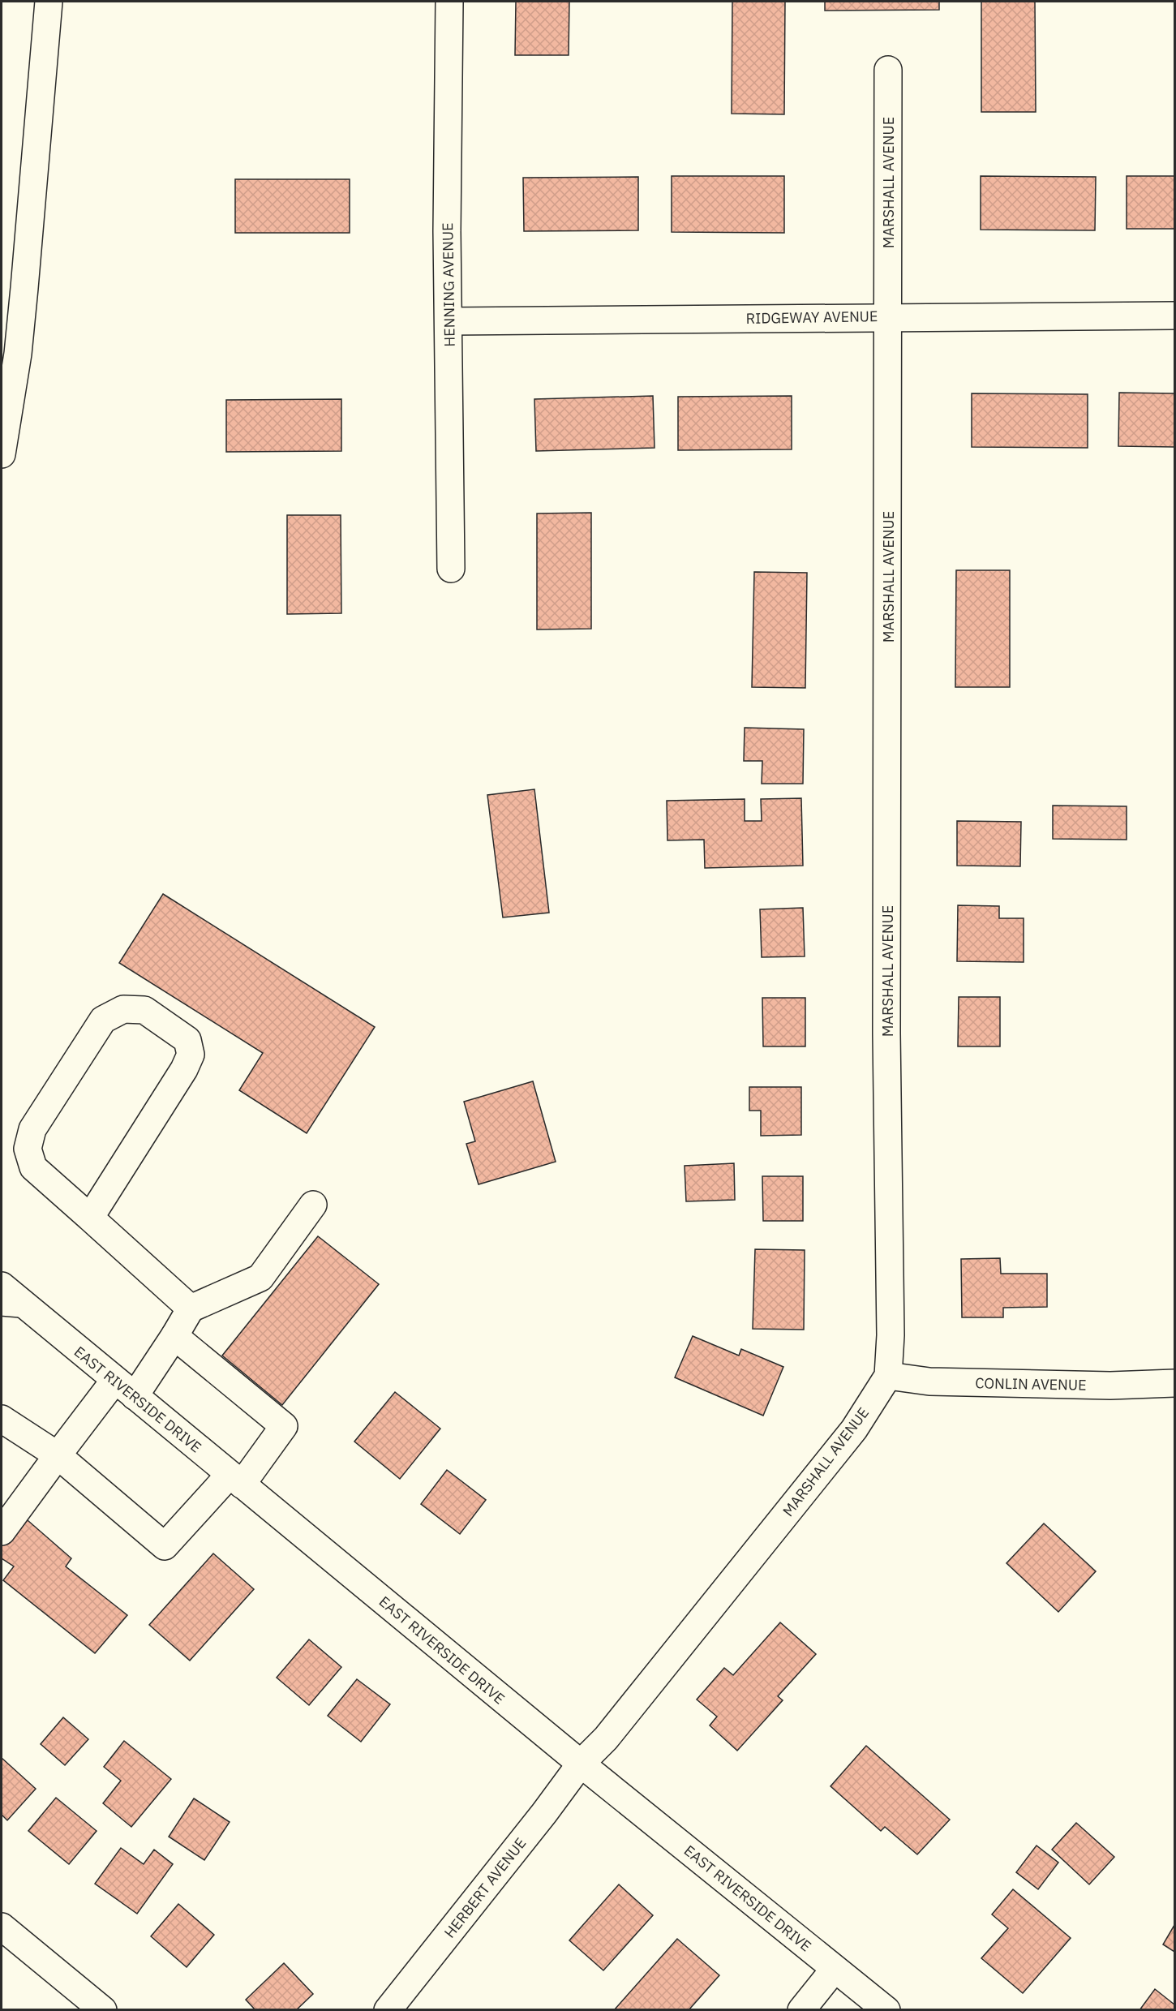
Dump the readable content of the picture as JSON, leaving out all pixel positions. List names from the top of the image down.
{
  "streets": {
    "main road": [
      "MARSHALL AVENUE",
      "HENNING AVENUE",
      "RIDGEWAY AVENUE",
      "CONLIN AVENUE",
      "EAST RIVERSIDE DRIVE",
      "HERBERT AVENUE"
    ]
  },
  "crossings": [
    ["MARSHALL AVENUE", "RIDGEWAY AVENUE"],
    ["MARSHALL AVENUE", "CONLIN AVENUE"],
    ["MARSHALL AVENUE", "EAST RIVERSIDE DRIVE"],
    ["MARSHALL AVENUE", "HERBERT AVENUE"],
    ["HENNING AVENUE", "RIDGEWAY AVENUE"],
    ["EAST RIVERSIDE DRIVE", "HERBERT AVENUE"]
  ]
}
